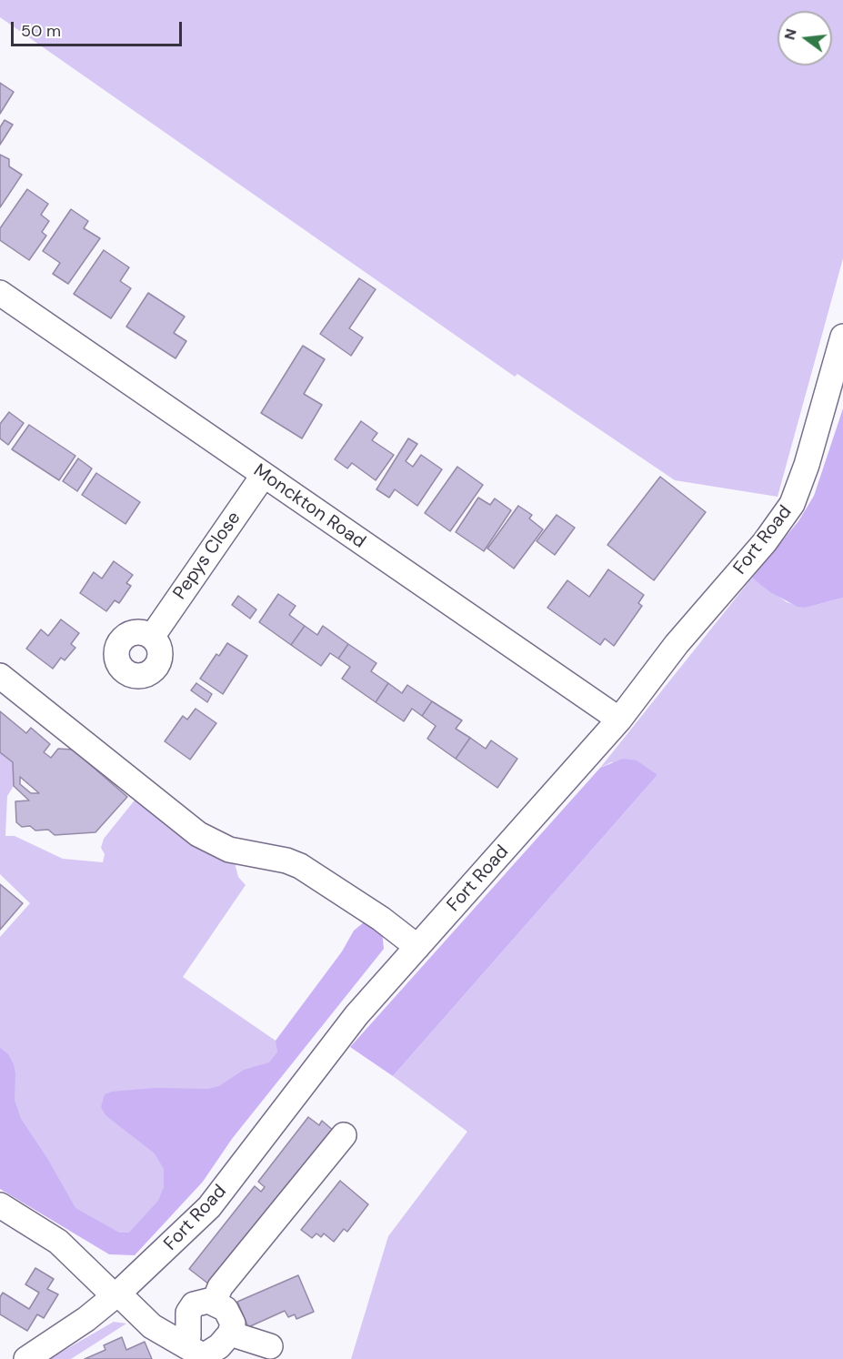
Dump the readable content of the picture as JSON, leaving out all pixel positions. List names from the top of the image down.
{
  "streets": {
    "street": ["Monckton Road", "Fort Road", "Pepys Close"]
  },
  "crossings": [
    ["Monckton Road", "Fort Road"],
    ["Monckton Road", "Pepys Close"]
  ],
  "scale_bar": "50 m",
  "north": "left"
}
